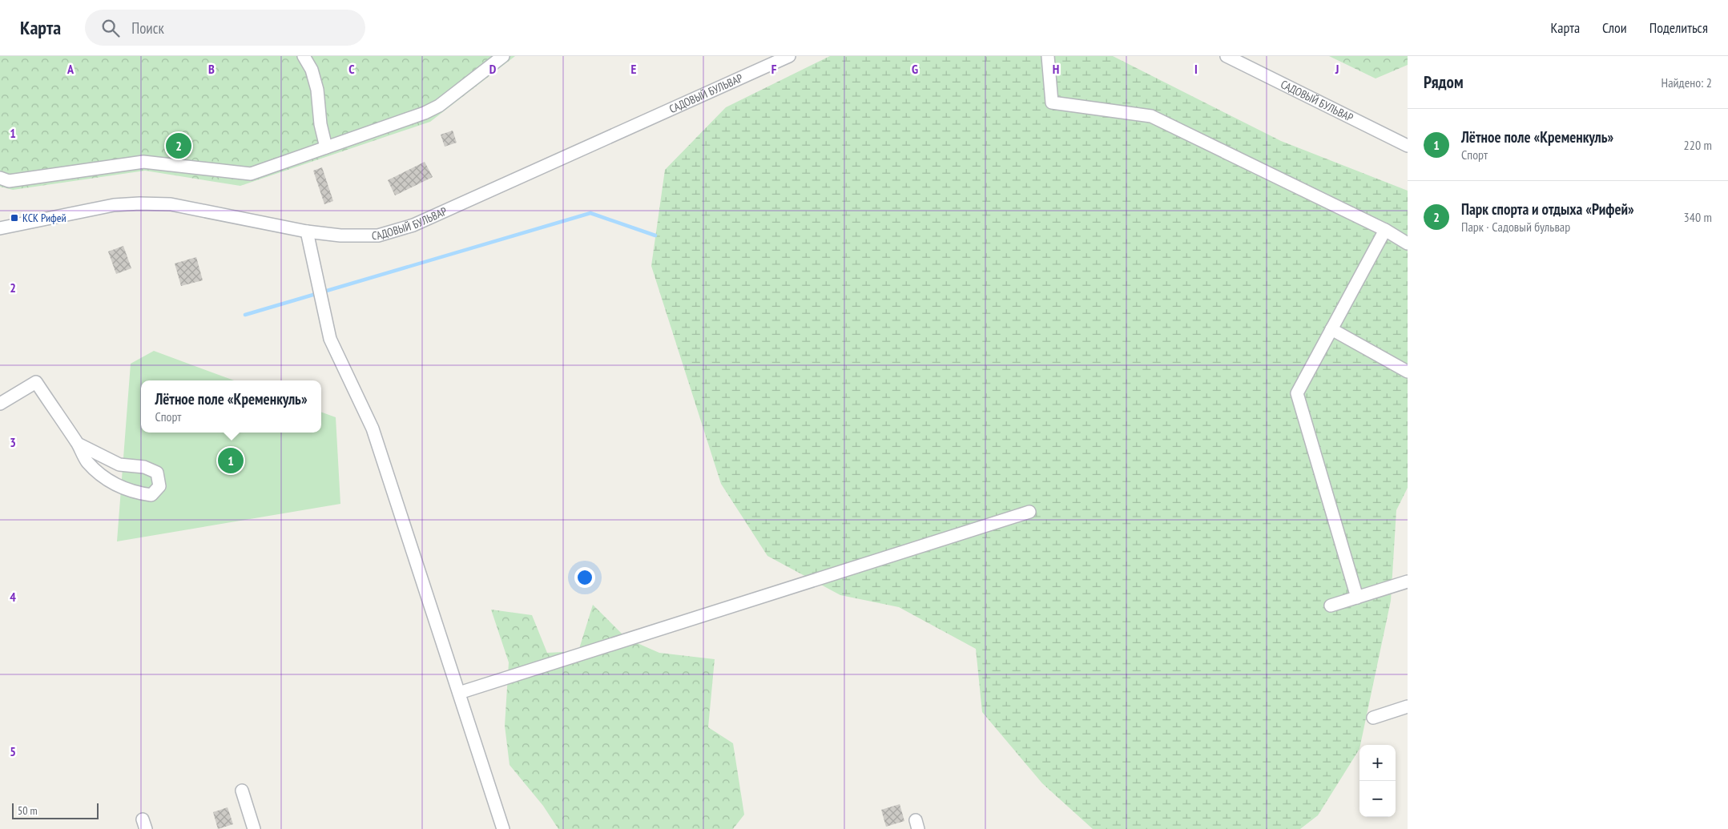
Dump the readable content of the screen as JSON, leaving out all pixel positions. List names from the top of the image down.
{
  "streets": {
    "street": ["САДОВЫЙ БУЛЬВАР"]
  },
  "places": {
    "transit": ["КСК Рифей"]
  },
  "scale_bar": "50 m",
  "page": {
    "header": "Карта",
    "search": "Поиск",
    "nav": ["Карта", "Слои", "Поделиться"],
    "heading": ["Рядом", "Найдено: 2"],
    "list": [
      {
        "mark": "1",
        "name": "Лётное поле «Кременкуль»",
        "note": "Спорт",
        "value": "220 m"
      },
      {
        "mark": "2",
        "name": "Парк спорта и отдыха «Рифей»",
        "note": "Парк · Садовый бульвар",
        "value": "340 m"
      }
    ],
    "pins": ["2", "1"],
    "popup": ["Лётное поле «Кременкуль»", "Спорт"],
    "map_buttons": ["+", "−"],
    "scale": "50 m"
  },
  "grid": {
    "columns": [
      "A",
      "B",
      "C",
      "D",
      "E",
      "F",
      "G",
      "H",
      "I",
      "J"
    ],
    "rows": [
      "1",
      "2",
      "3",
      "4",
      "5"
    ]
  }
}
